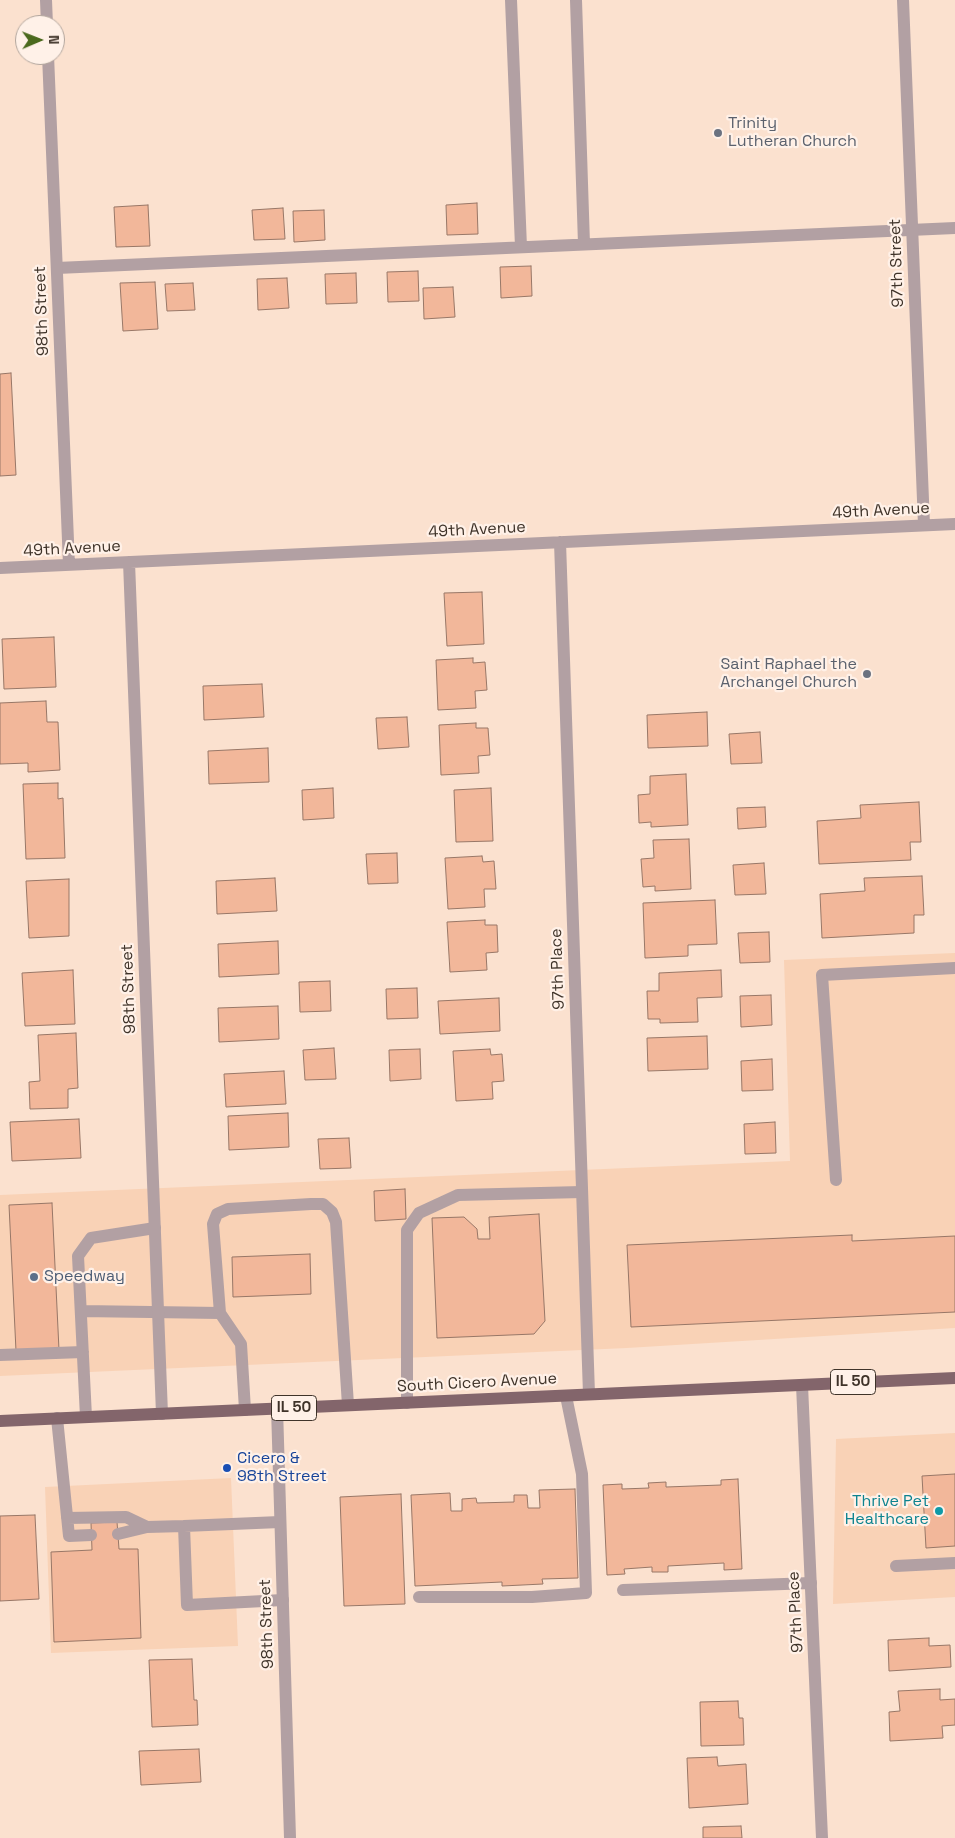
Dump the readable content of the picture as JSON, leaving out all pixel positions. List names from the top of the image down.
{
  "streets": {
    "main road": ["IL 50", "South Cicero Avenue"],
    "street": [
      "97th Street",
      "98th Street",
      "49th Avenue",
      "97th Place"
    ]
  },
  "crossings": [
    ["97th Street", "49th Avenue"],
    ["98th Street", "49th Avenue"],
    ["98th Street", "South Cicero Avenue"],
    ["49th Avenue", "97th Place"],
    ["97th Place", "South Cicero Avenue"]
  ],
  "places": [
    "Trinity Lutheran Church",
    "Saint Raphael the Archangel Church",
    "Speedway",
    "Cicero & 98th Street",
    "Thrive Pet Healthcare"
  ],
  "north": "right"
}
